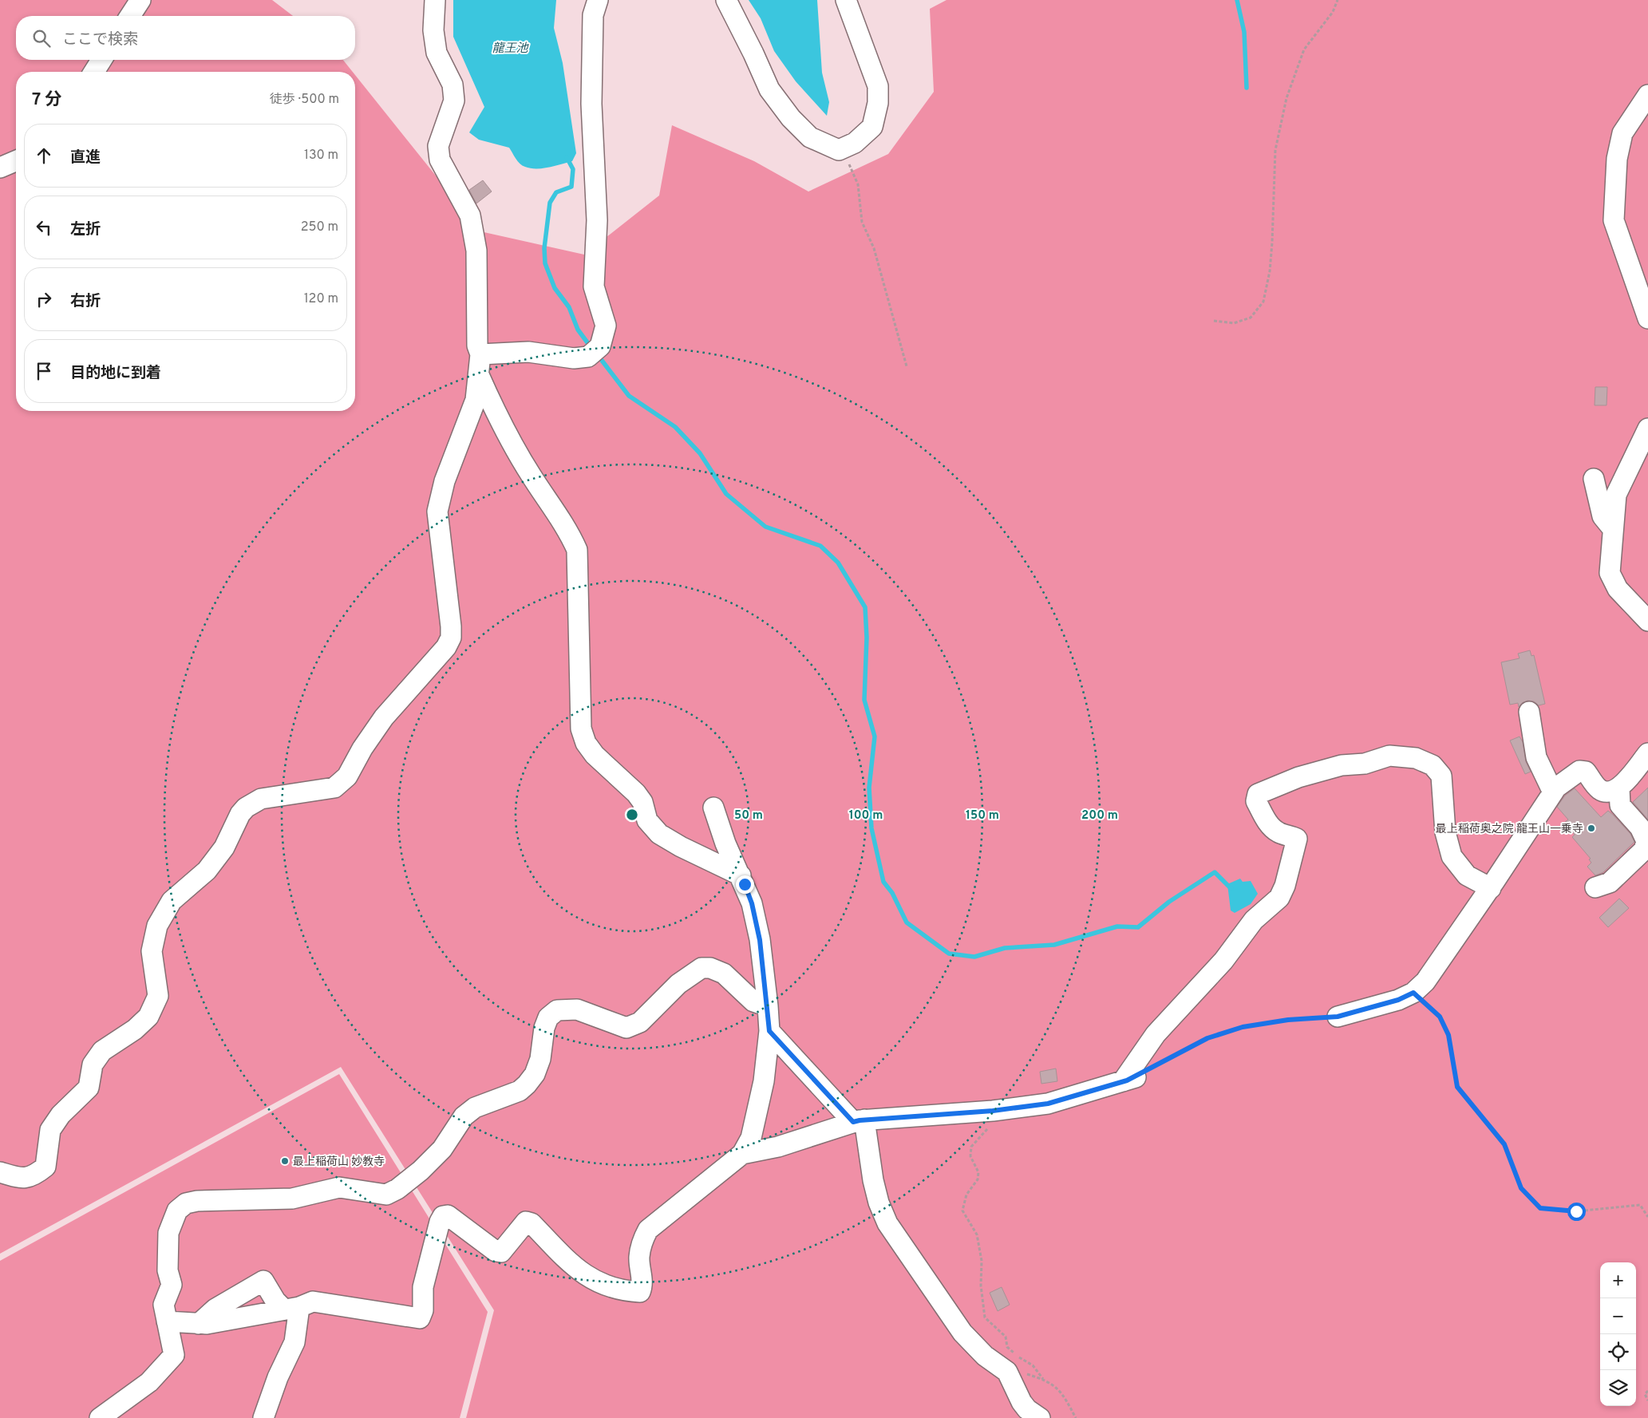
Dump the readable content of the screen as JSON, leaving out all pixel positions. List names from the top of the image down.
{
  "water": ["龍王池"],
  "places": ["最上稲荷奥之院 龍王山一乗寺", "最上稲荷山 妙教寺"],
  "page": {
    "search": "ここで検索",
    "heading": ["7 分", "徒歩 · 500 m"],
    "list": [
      ["直進", "130 m"],
      ["左折", "250 m"],
      ["右折", "120 m"],
      "目的地に到着"
    ],
    "map_buttons": ["+", "−"]
  },
  "rings": [
    "50 m",
    "100 m",
    "150 m",
    "200 m"
  ]
}
